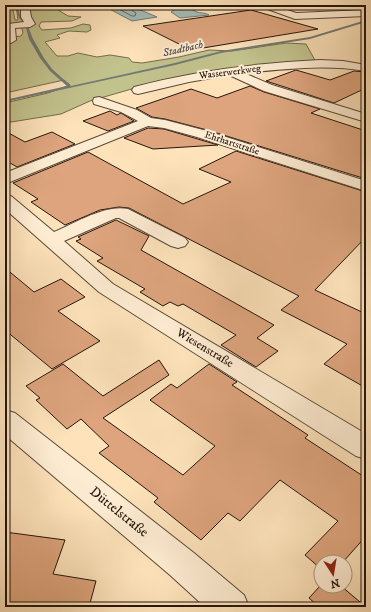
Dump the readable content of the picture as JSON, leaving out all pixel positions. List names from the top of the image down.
{
  "streets": {
    "street": [
      "Wasserwerkweg",
      "Ehrhartstraße",
      "Wiesenstraße",
      "Düttelstraße"
    ]
  },
  "water": ["Stadtbach"],
  "north": "bottom"
}
